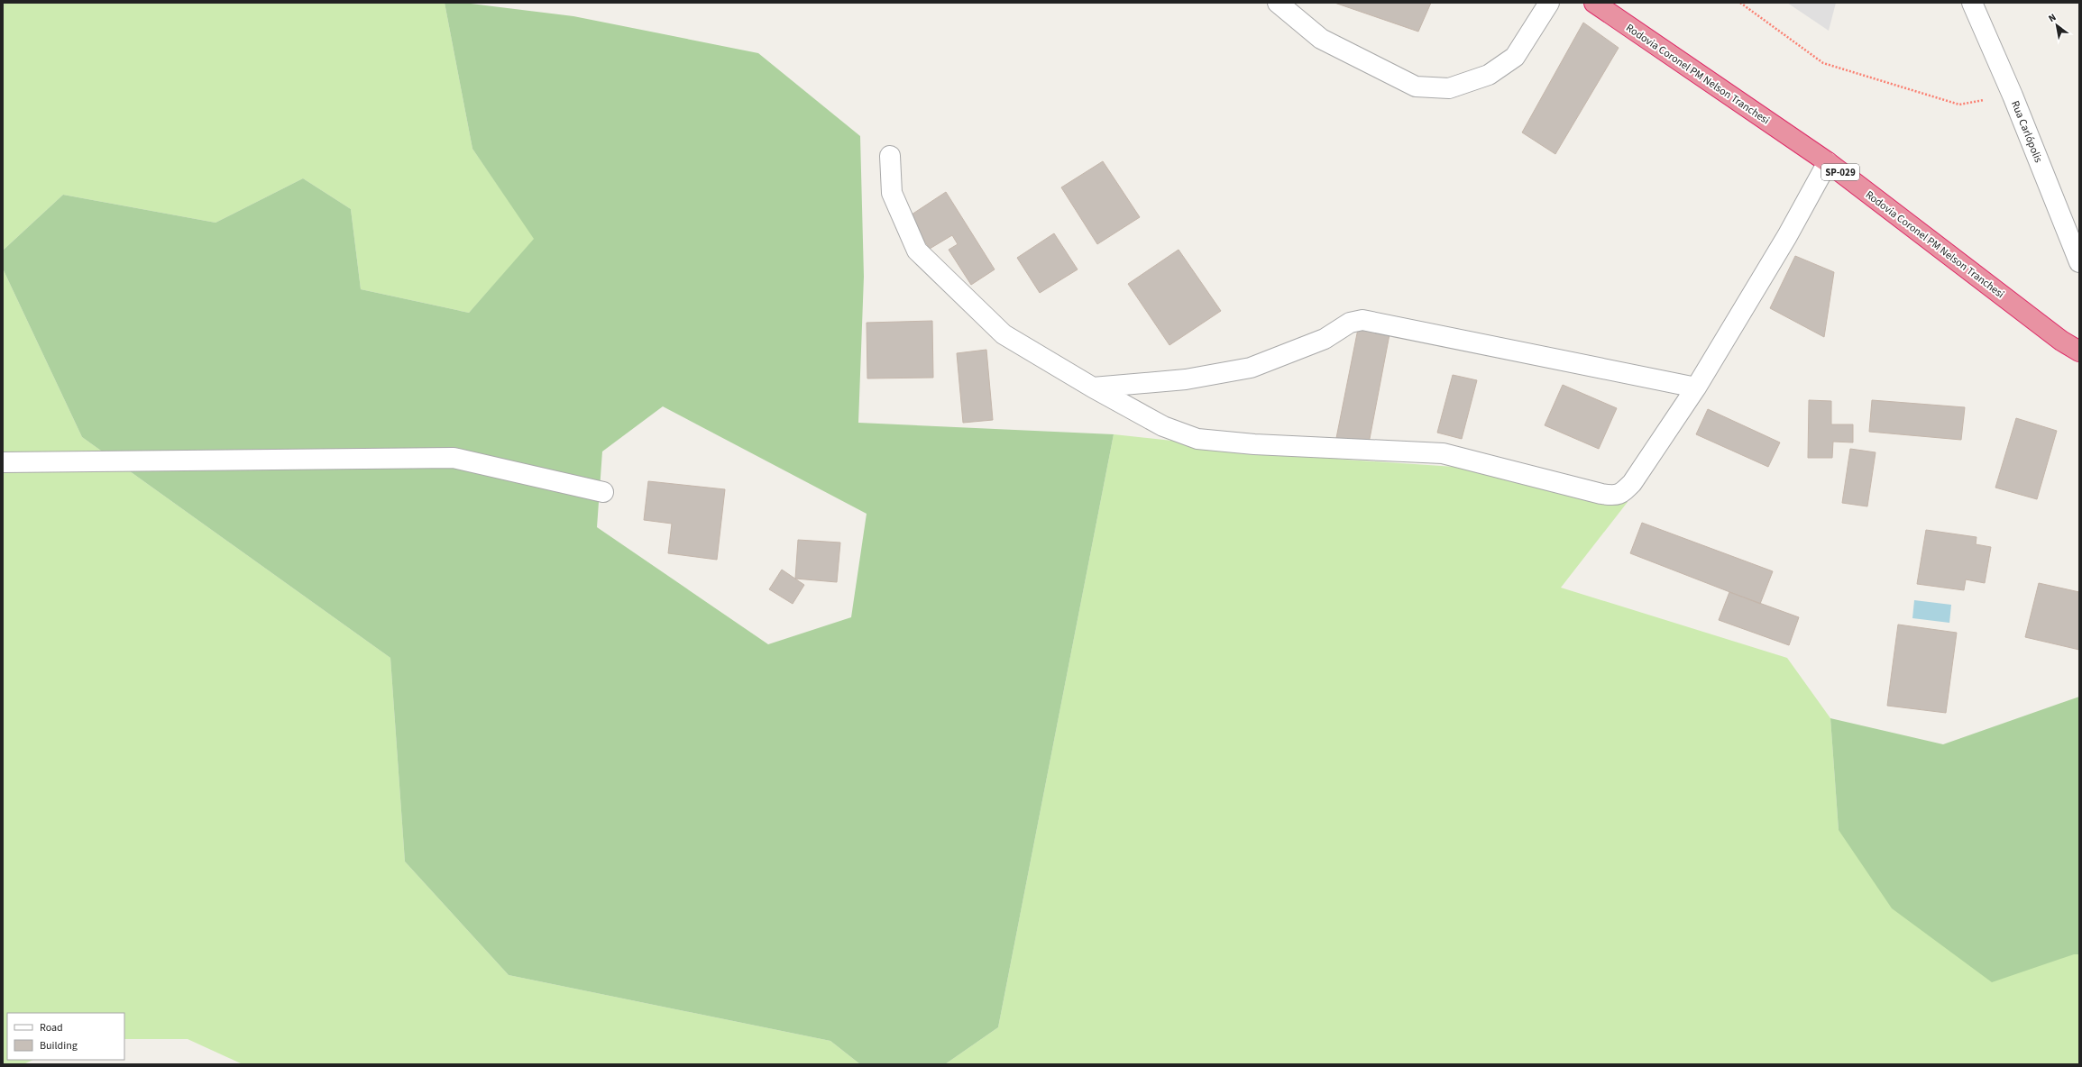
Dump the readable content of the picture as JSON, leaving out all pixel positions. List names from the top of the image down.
{
  "streets": {
    "highway": ["Rodovia Coronel PM Nelson Tranchesi", "SP-029"],
    "street": ["Rua Carlópolis"]
  },
  "legend": ["Road", "Building"],
  "north": "top left"
}
